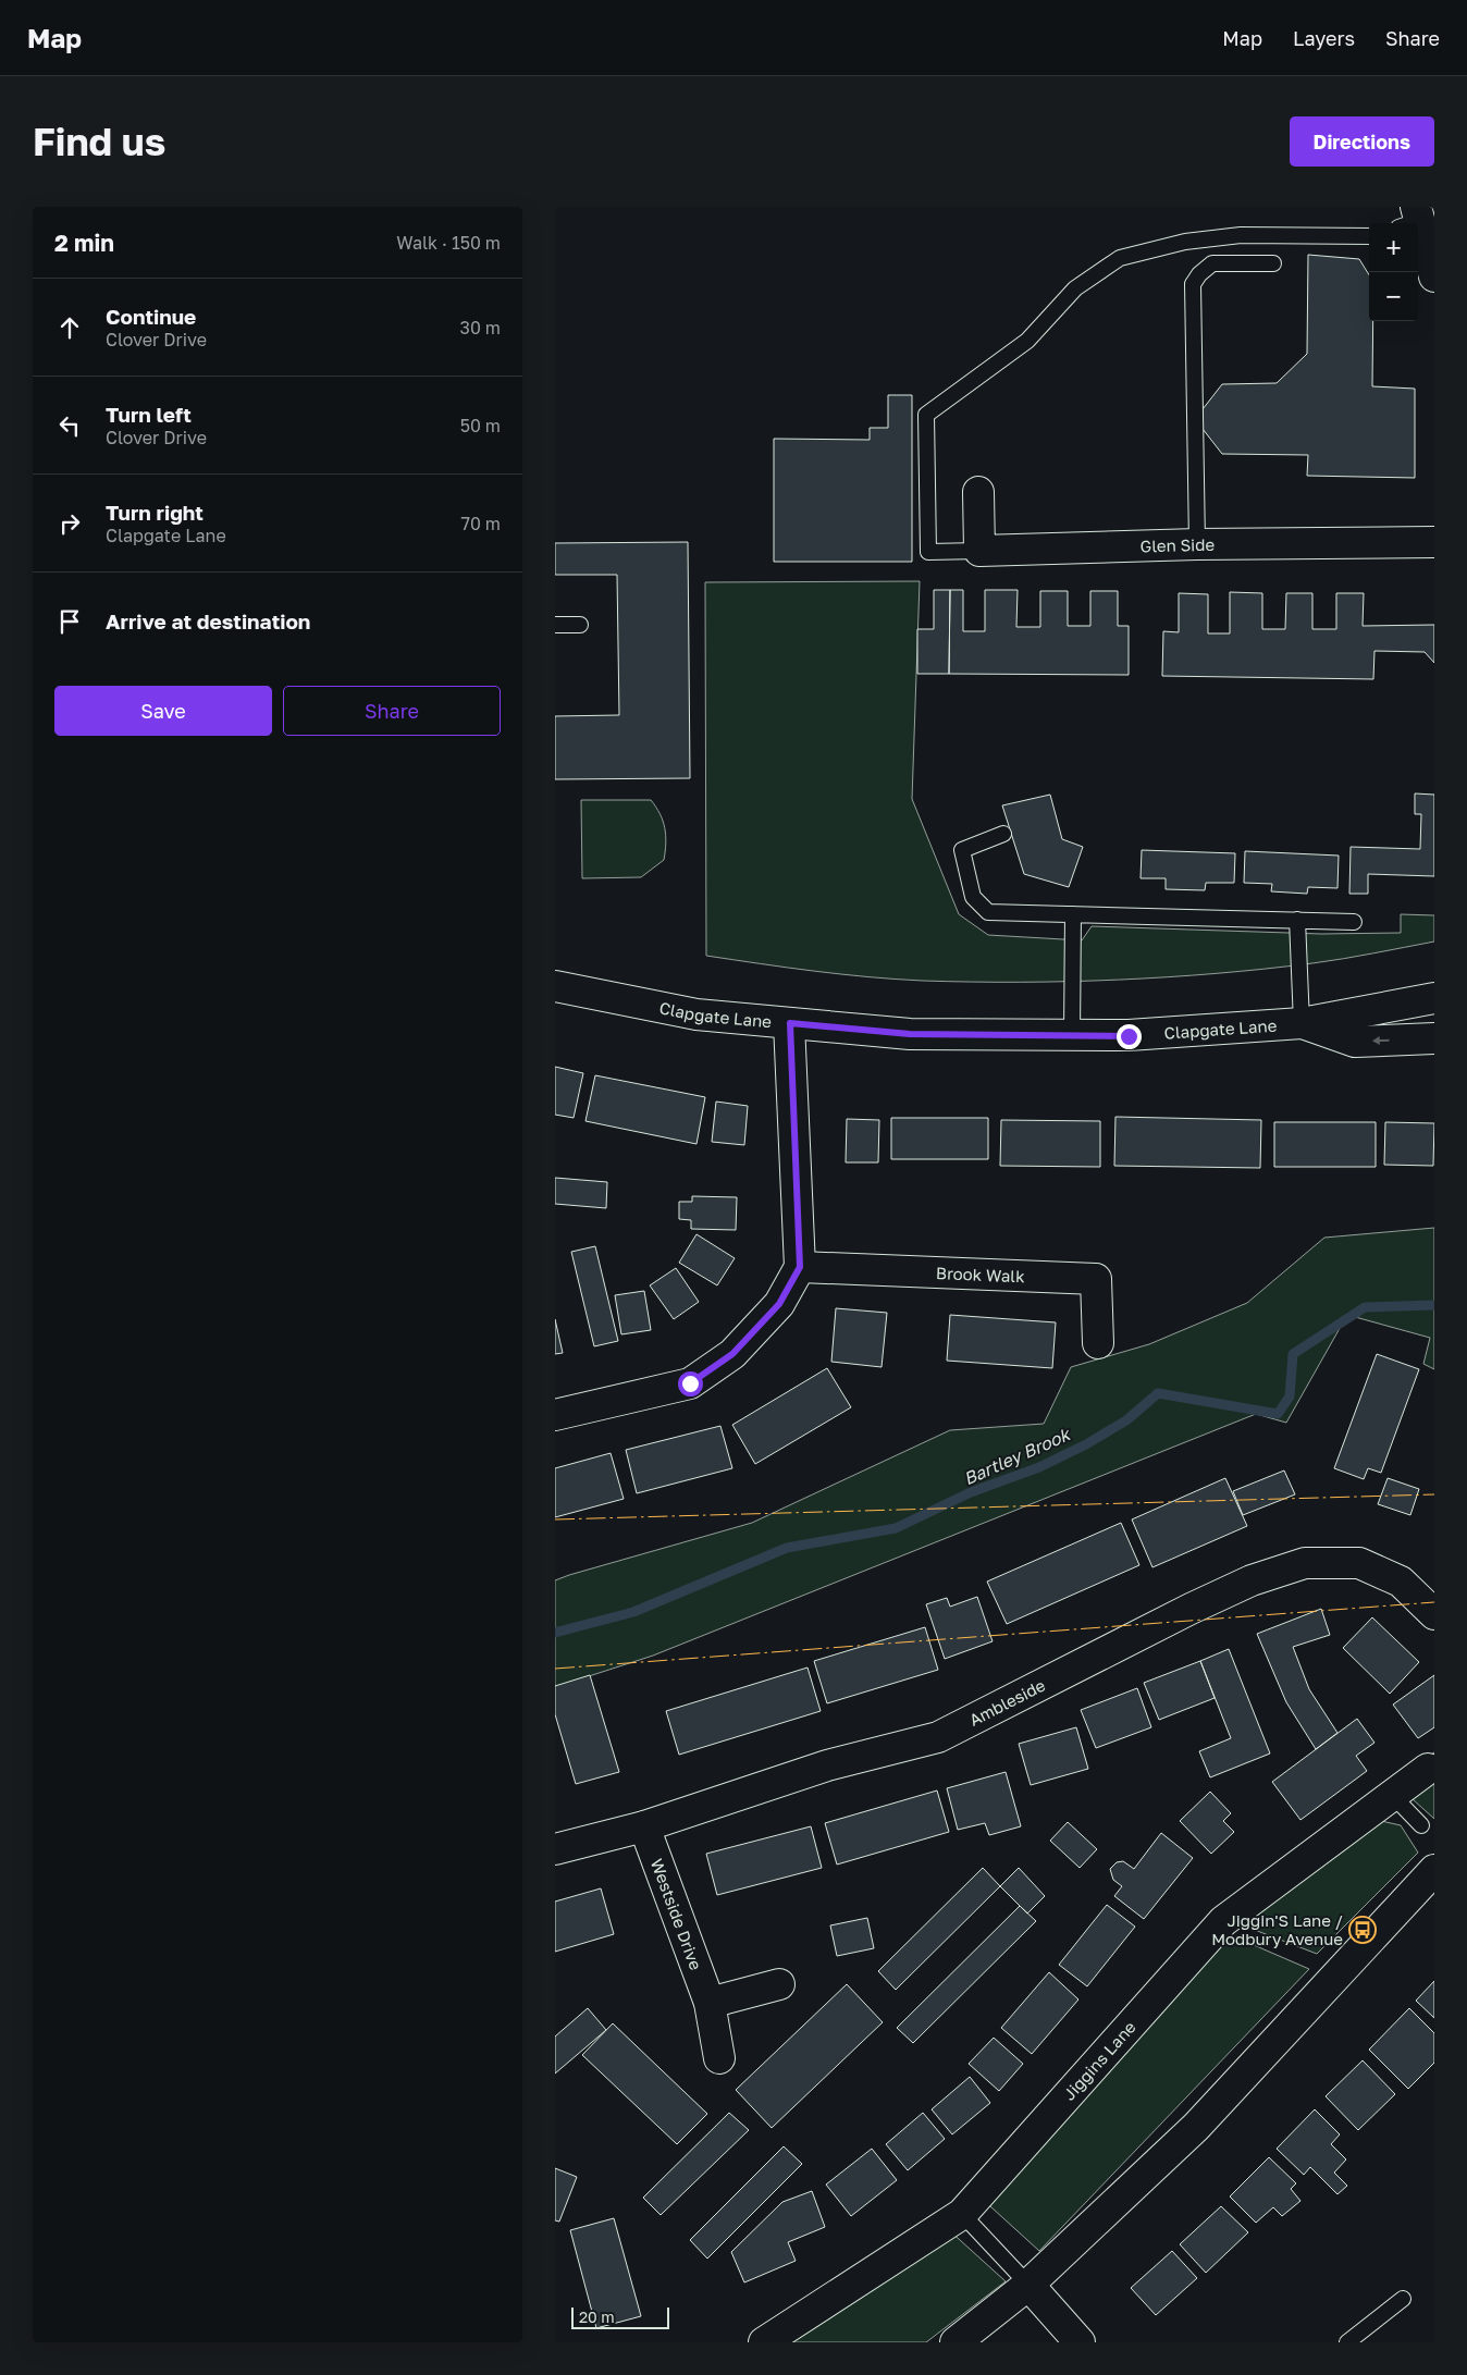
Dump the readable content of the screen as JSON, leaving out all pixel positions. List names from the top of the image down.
{
  "streets": {
    "street": [
      "Glen Side",
      "Clapgate Lane",
      "Brook Walk",
      "Ambleside",
      "Westside Drive",
      "Jiggins Lane"
    ]
  },
  "crossings": [
    ["Ambleside", "Westside Drive"]
  ],
  "water": ["Bartley Brook"],
  "places": {
    "bus stop": ["Jiggin'S Lane / Modbury Avenue"]
  },
  "scale_bar": "20 m",
  "page": {
    "header": "Map",
    "nav": ["Map", "Layers", "Share"],
    "buttons": [
      "Directions",
      ["Save", "Share"]
    ],
    "title": "Find us",
    "heading": ["2 min", "Walk · 150 m"],
    "map_buttons": ["+", "−"],
    "list": [
      ["Continue", "Clover Drive", "30 m"],
      ["Turn left", "Clover Drive", "50 m"],
      ["Turn right", "Clapgate Lane", "70 m"],
      "Arrive at destination"
    ],
    "scale": "20 m"
  }
}
